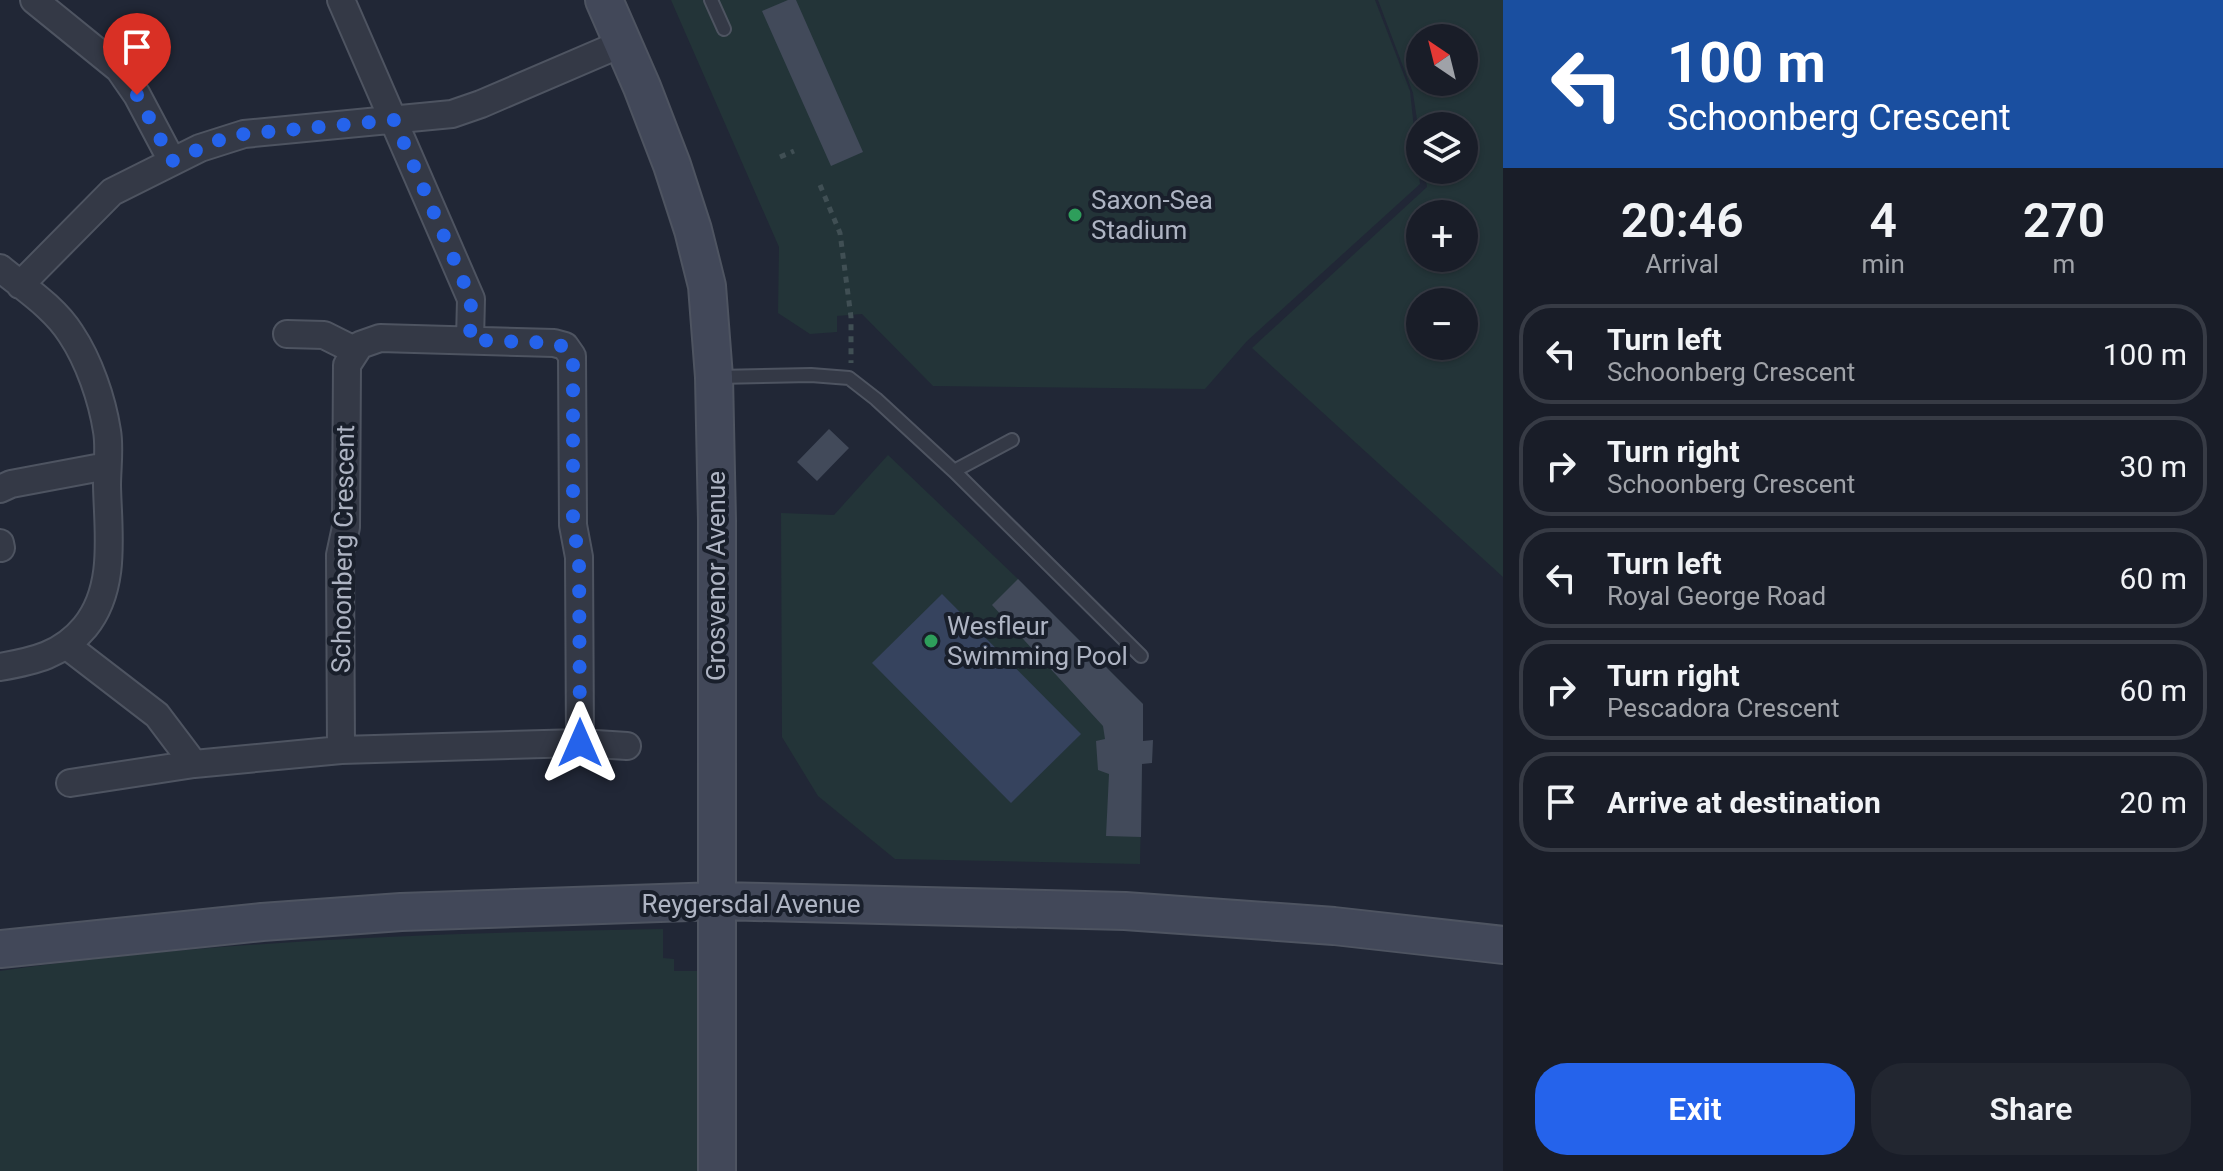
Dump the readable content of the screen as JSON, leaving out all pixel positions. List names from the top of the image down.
{
  "streets": {
    "main road": ["Grosvenor Avenue", "Reygersdal Avenue"],
    "street": ["Schoonberg Crescent"]
  },
  "crossings": [
    ["Grosvenor Avenue", "Reygersdal Avenue"]
  ],
  "places": ["Saxon-Sea Stadium", "Wesfleur Swimming Pool"],
  "north": "top left",
  "page": {
    "turn": ["100 m", "Schoonberg Crescent"],
    "map_buttons": ["+", "−"],
    "eta": [
      "20:46",
      "Arrival",
      "4",
      "min",
      "270",
      "m"
    ],
    "list": [
      {
        "name": "Turn left",
        "note": "Schoonberg Crescent",
        "value": "100 m"
      },
      {
        "name": "Turn right",
        "note": "Schoonberg Crescent",
        "value": "30 m"
      },
      {
        "name": "Turn left",
        "note": "Royal George Road",
        "value": "60 m"
      },
      {
        "name": "Turn right",
        "note": "Pescadora Crescent",
        "value": "60 m"
      },
      {
        "name": "Arrive at destination",
        "value": "20 m"
      }
    ],
    "buttons": ["Exit", "Share"]
  }
}
